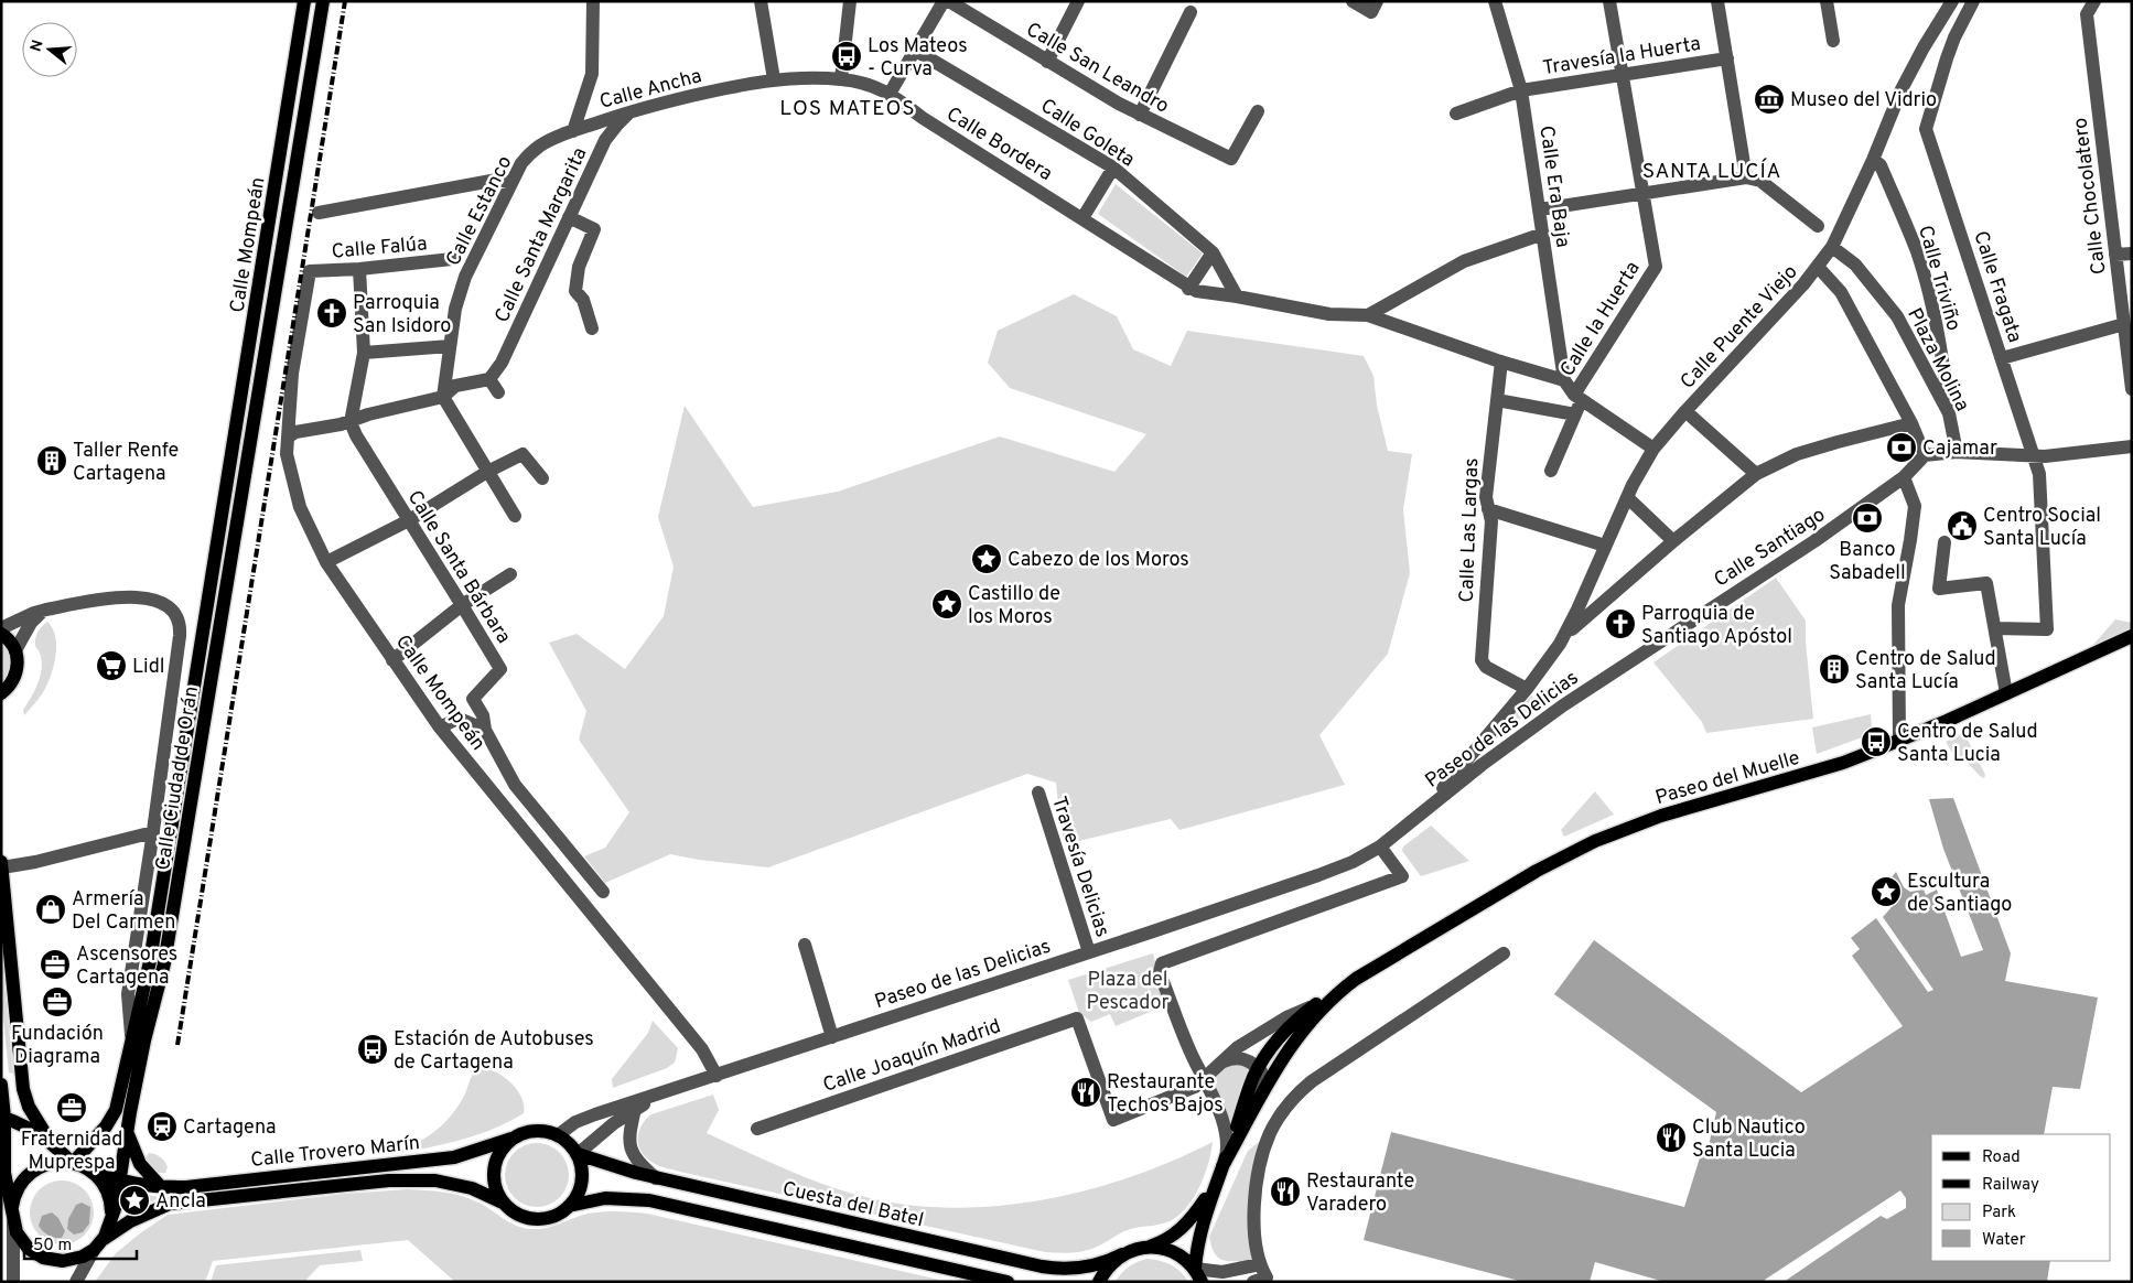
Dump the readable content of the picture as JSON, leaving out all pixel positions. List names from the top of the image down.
{
  "streets": {
    "main road": [
      "Calle Mompeán",
      "Paseo del Muelle",
      "Calle Ciudad de Orán",
      "Calle Trovero Marín",
      "Cuesta del Batel"
    ],
    "street": [
      "Travesía la Huerta",
      "Calle San Leandro",
      "Calle Ancha",
      "Calle Goleta",
      "Calle Bordera",
      "Calle Era Baja",
      "Calle Chocolatero",
      "Calle Estanco",
      "Calle Santa Margarita",
      "Calle Falúa",
      "Calle Triviño",
      "Calle Fragata",
      "Calle la Huerta",
      "Calle Puente Viejo",
      "Plaza Molina",
      "Calle Las Largas",
      "Calle Santiago",
      "Calle Santa Bárbara",
      "Paseo de las Delicias",
      "Travesía Delicias",
      "Calle Joaquín Madrid"
    ]
  },
  "crossings": [
    ["Travesía la Huerta", "Calle Era Baja"],
    ["Travesía la Huerta", "Calle la Huerta"],
    ["Calle Ancha", "Calle Bordera"],
    ["Calle Ancha", "Calle Estanco"],
    ["Calle Ancha", "Calle Santa Margarita"],
    ["Calle Mompeán", "Calle Falúa"],
    ["Calle Mompeán", "Paseo de las Delicias"],
    ["Calle Mompeán", "Calle Ciudad de Orán"],
    ["Calle Triviño", "Calle Puente Viejo"],
    ["Calle Triviño", "Plaza Molina"],
    ["Calle Puente Viejo", "Plaza Molina"],
    ["Calle Puente Viejo", "Paseo de las Delicias"],
    ["Calle Las Largas", "Paseo de las Delicias"],
    ["Calle Santiago", "Paseo de las Delicias"],
    ["Paseo de las Delicias", "Travesía Delicias"],
    ["Paseo de las Delicias", "Calle Trovero Marín"],
    ["Paseo de las Delicias", "Cuesta del Batel"],
    ["Paseo del Muelle", "Calle Joaquín Madrid"],
    ["Paseo del Muelle", "Cuesta del Batel"],
    ["Calle Trovero Marín", "Cuesta del Batel"]
  ],
  "districts": ["LOS MATEOS", "SANTA LUCÍA"],
  "parks": ["Plaza del Pescador"],
  "places": {
    "bus stop": ["Los Mateos - Curva", "Centro de Salud Santa Lucia", "Estación de Autobuses de Cartagena"],
    "museum": ["Museo del Vidrio"],
    "church": ["Parroquia San Isidoro", "Parroquia de Santiago Apóstol"],
    "bank": ["Cajamar", "Banco Sabadell"],
    "building": ["Taller Renfe Cartagena", "Centro de Salud Santa Lucía"],
    "public building": ["Centro Social Santa Lucía"],
    "place": [
      "Cabezo de los Moros",
      "Castillo de los Moros",
      "Escultura de Santiago",
      "Ancla"
    ],
    "supermarket": ["Lidl"],
    "shop": ["Armería Del Carmen"],
    "office": ["Ascensores Cartagena", "Fundación Diagrama", "Fraternidad Muprespa"],
    "restaurant": ["Restaurante Techos Bajos", "Club Nautico Santa Lucia", "Restaurante Varadero"],
    "station": ["Cartagena"]
  },
  "legend": [
    "Road",
    "Railway",
    "Park",
    "Water"
  ],
  "scale_bar": "50 m",
  "north": "left"
}
